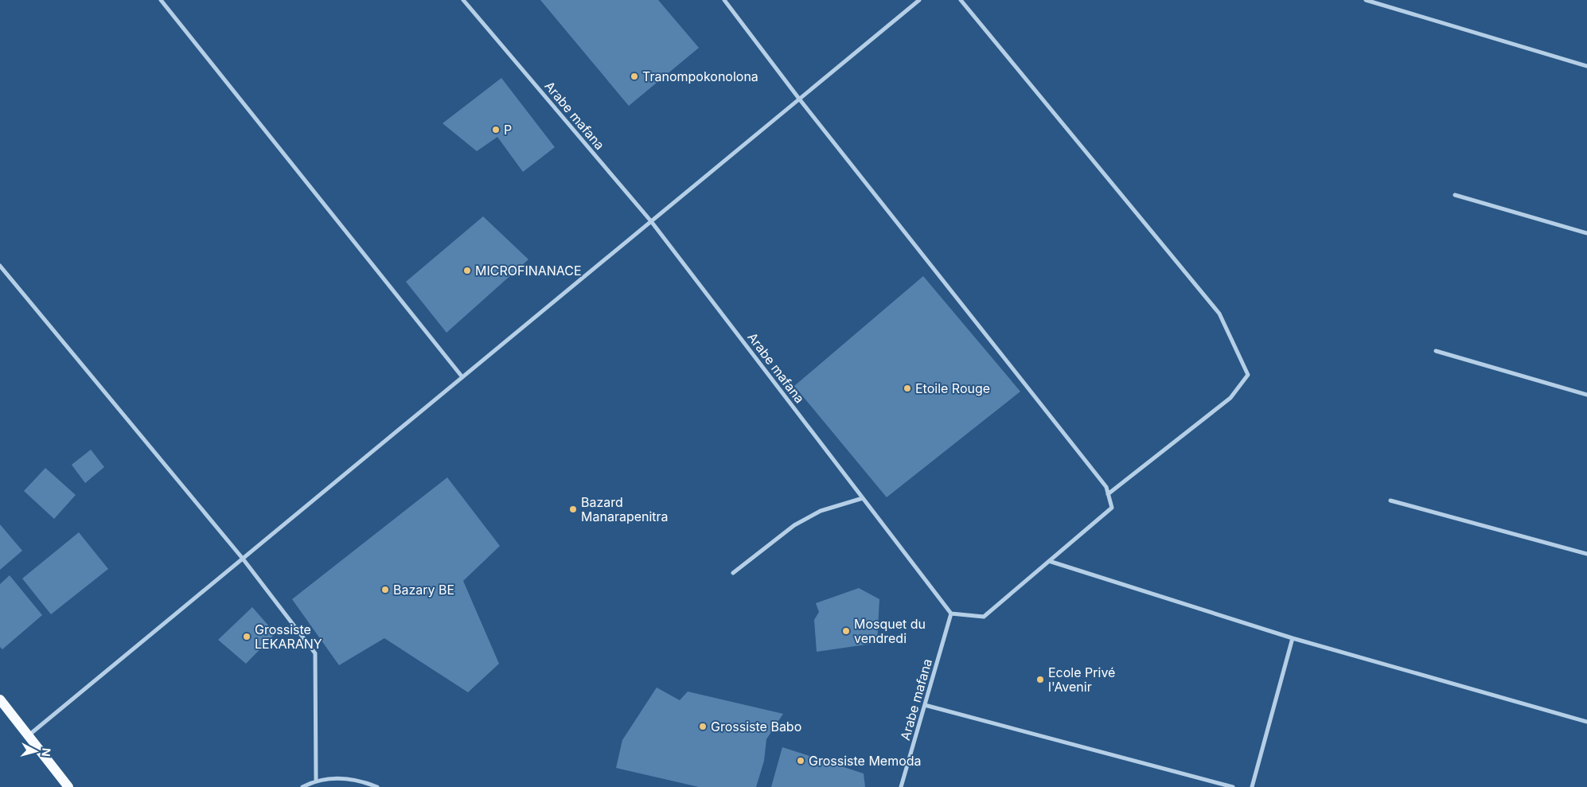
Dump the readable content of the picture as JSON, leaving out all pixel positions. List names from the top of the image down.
{
  "streets": {
    "street": ["Arabe mafana"]
  },
  "places": [
    "Tranompokonolona",
    "P",
    "MICROFINANACE",
    "Etoile Rouge",
    "Bazard Manarapenitra",
    "Bazary BE",
    "Mosquet du vendredi",
    "Grossiste LEKARANY",
    "Ecole Privé l'Avenir",
    "Grossiste Babo",
    "Grossiste Memoda"
  ],
  "north": "right"
}
